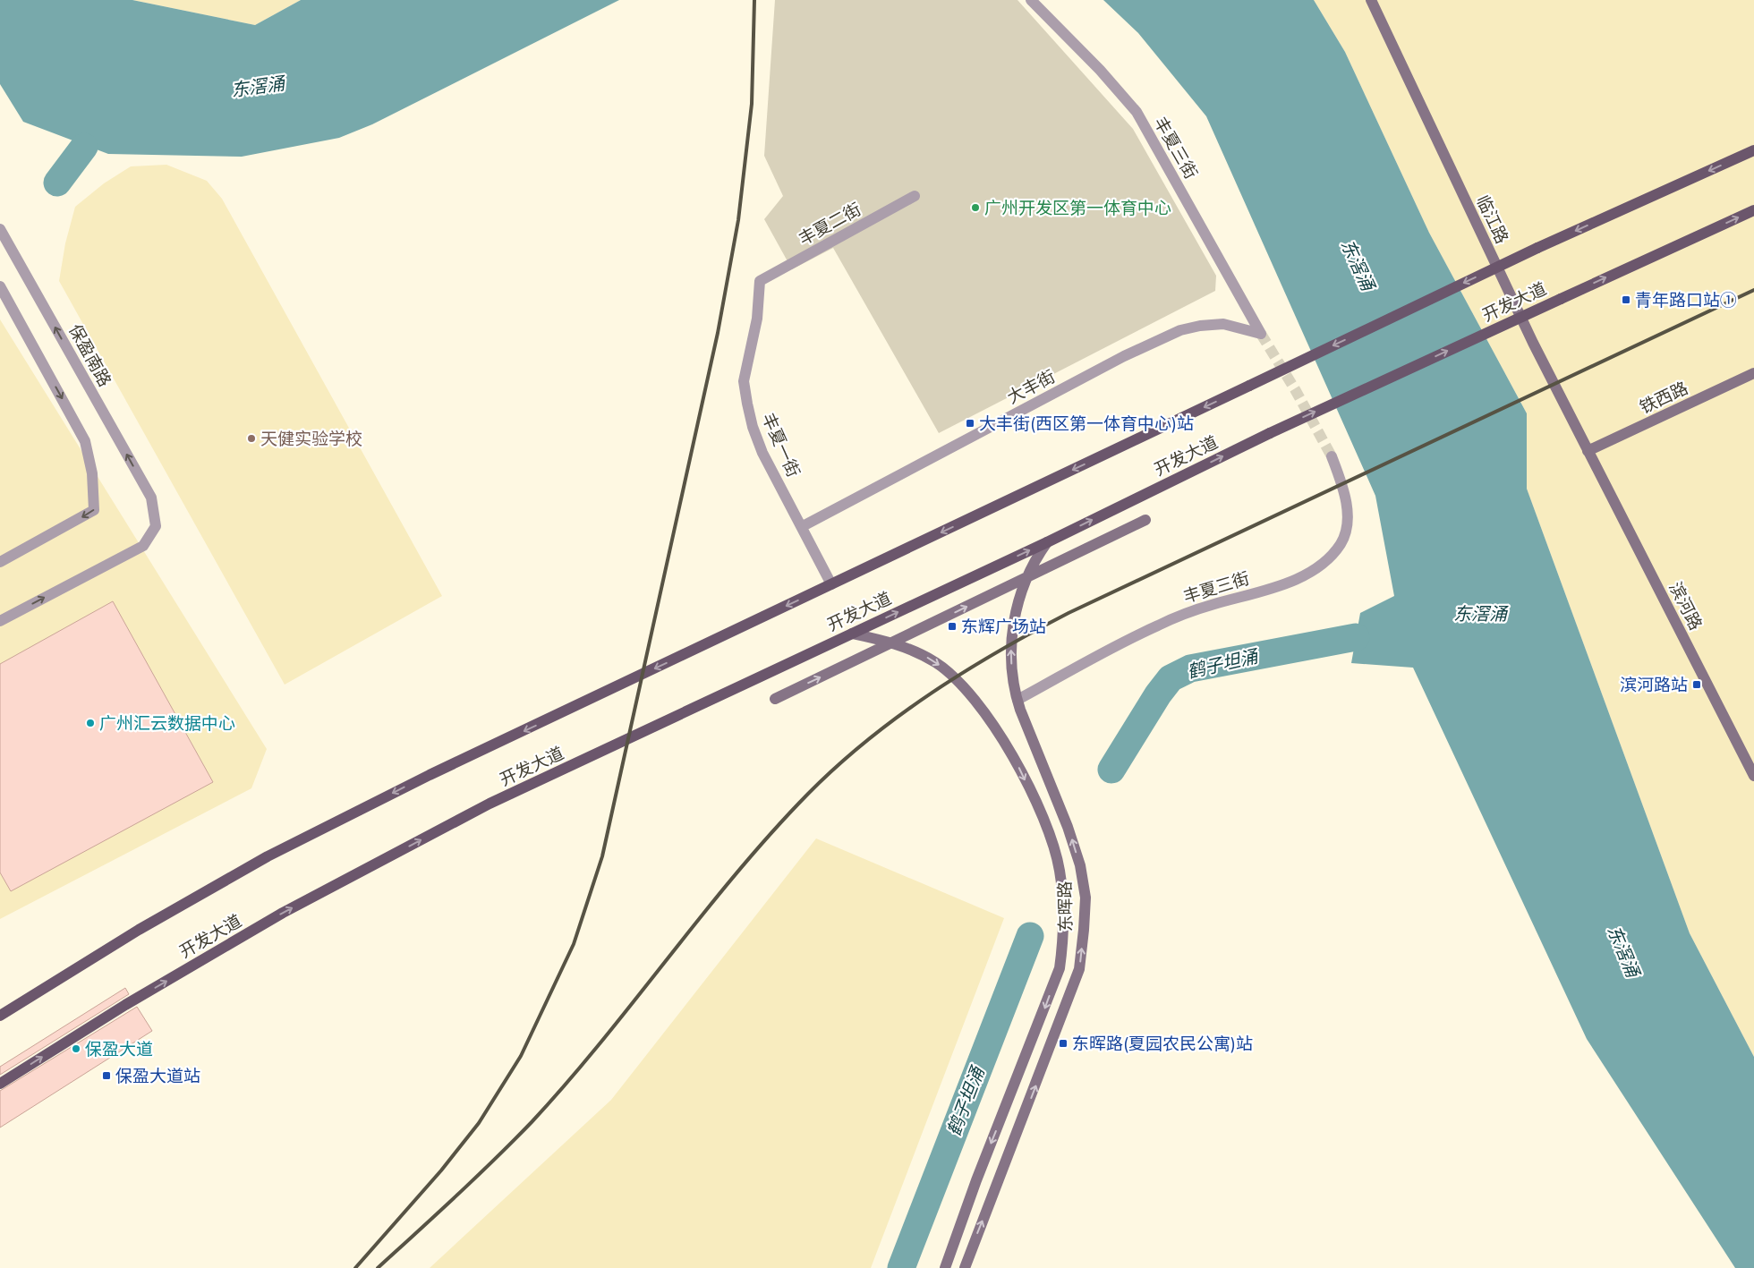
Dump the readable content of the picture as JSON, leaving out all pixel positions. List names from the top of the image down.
{
  "streets": {
    "main road": ["开发大道"],
    "street": [
      "丰夏三街",
      "临江路",
      "丰夏二街",
      "保盈南路",
      "大丰街",
      "铁西路",
      "丰夏一街",
      "滨河路",
      "东晖路"
    ]
  },
  "crossings": [
    ["丰夏三街", "大丰街"],
    ["丰夏三街", "东晖路"],
    ["临江路", "铁西路"],
    ["临江路", "滨河路"],
    ["丰夏二街", "丰夏一街"],
    ["开发大道", "丰夏一街"],
    ["开发大道", "东晖路"],
    ["大丰街", "丰夏一街"],
    ["铁西路", "滨河路"]
  ],
  "water": ["东滘涌", "鹤子坦涌"],
  "places": {
    "other": [
      "广州开发区第一体育中心",
      "天健实验学校",
      "广州汇云数据中心",
      "保盈大道"
    ],
    "transit": [
      "青年路口站①",
      "大丰街(西区第一体育中心)站",
      "东辉广场站",
      "滨河路站",
      "东晖路(夏园农民公寓)站",
      "保盈大道站"
    ]
  }
}
